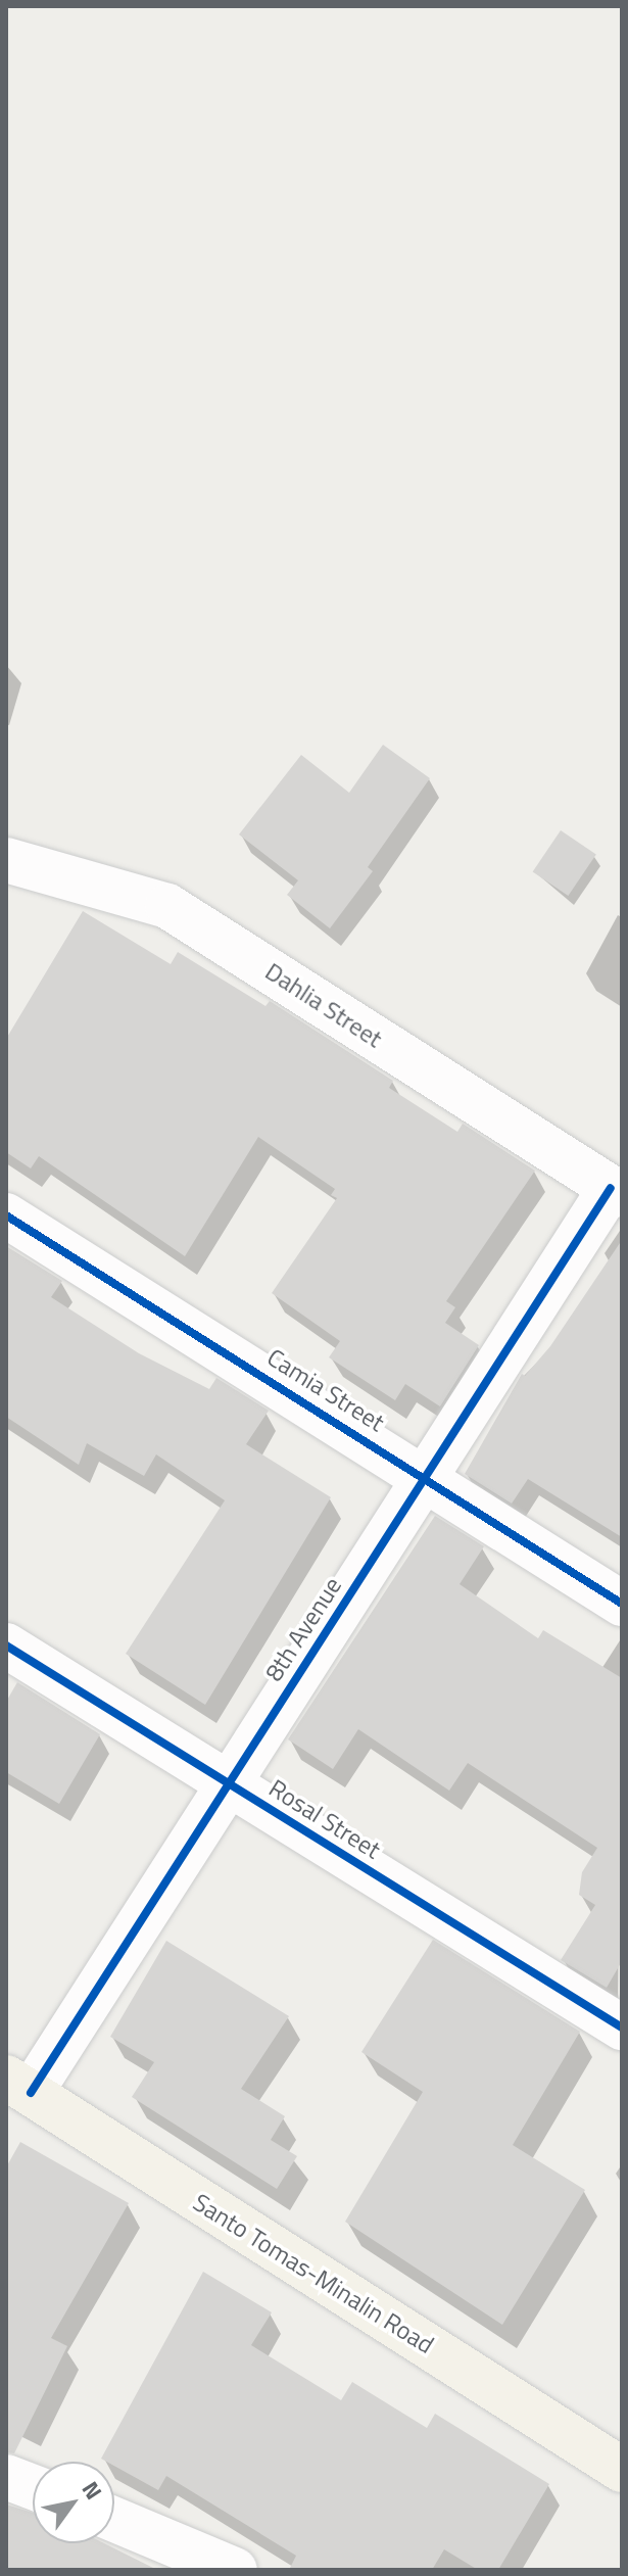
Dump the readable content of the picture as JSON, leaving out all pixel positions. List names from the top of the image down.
{
  "streets": {
    "main road": ["Santo Tomas-Minalin Road"],
    "street": [
      "Dahlia Street",
      "Camia Street",
      "8th Avenue",
      "Rosal Street"
    ]
  },
  "crossings": [
    ["Dahlia Street", "8th Avenue"],
    ["Camia Street", "8th Avenue"],
    ["8th Avenue", "Rosal Street"],
    ["8th Avenue", "Santo Tomas-Minalin Road"]
  ],
  "north": "top right"
}
